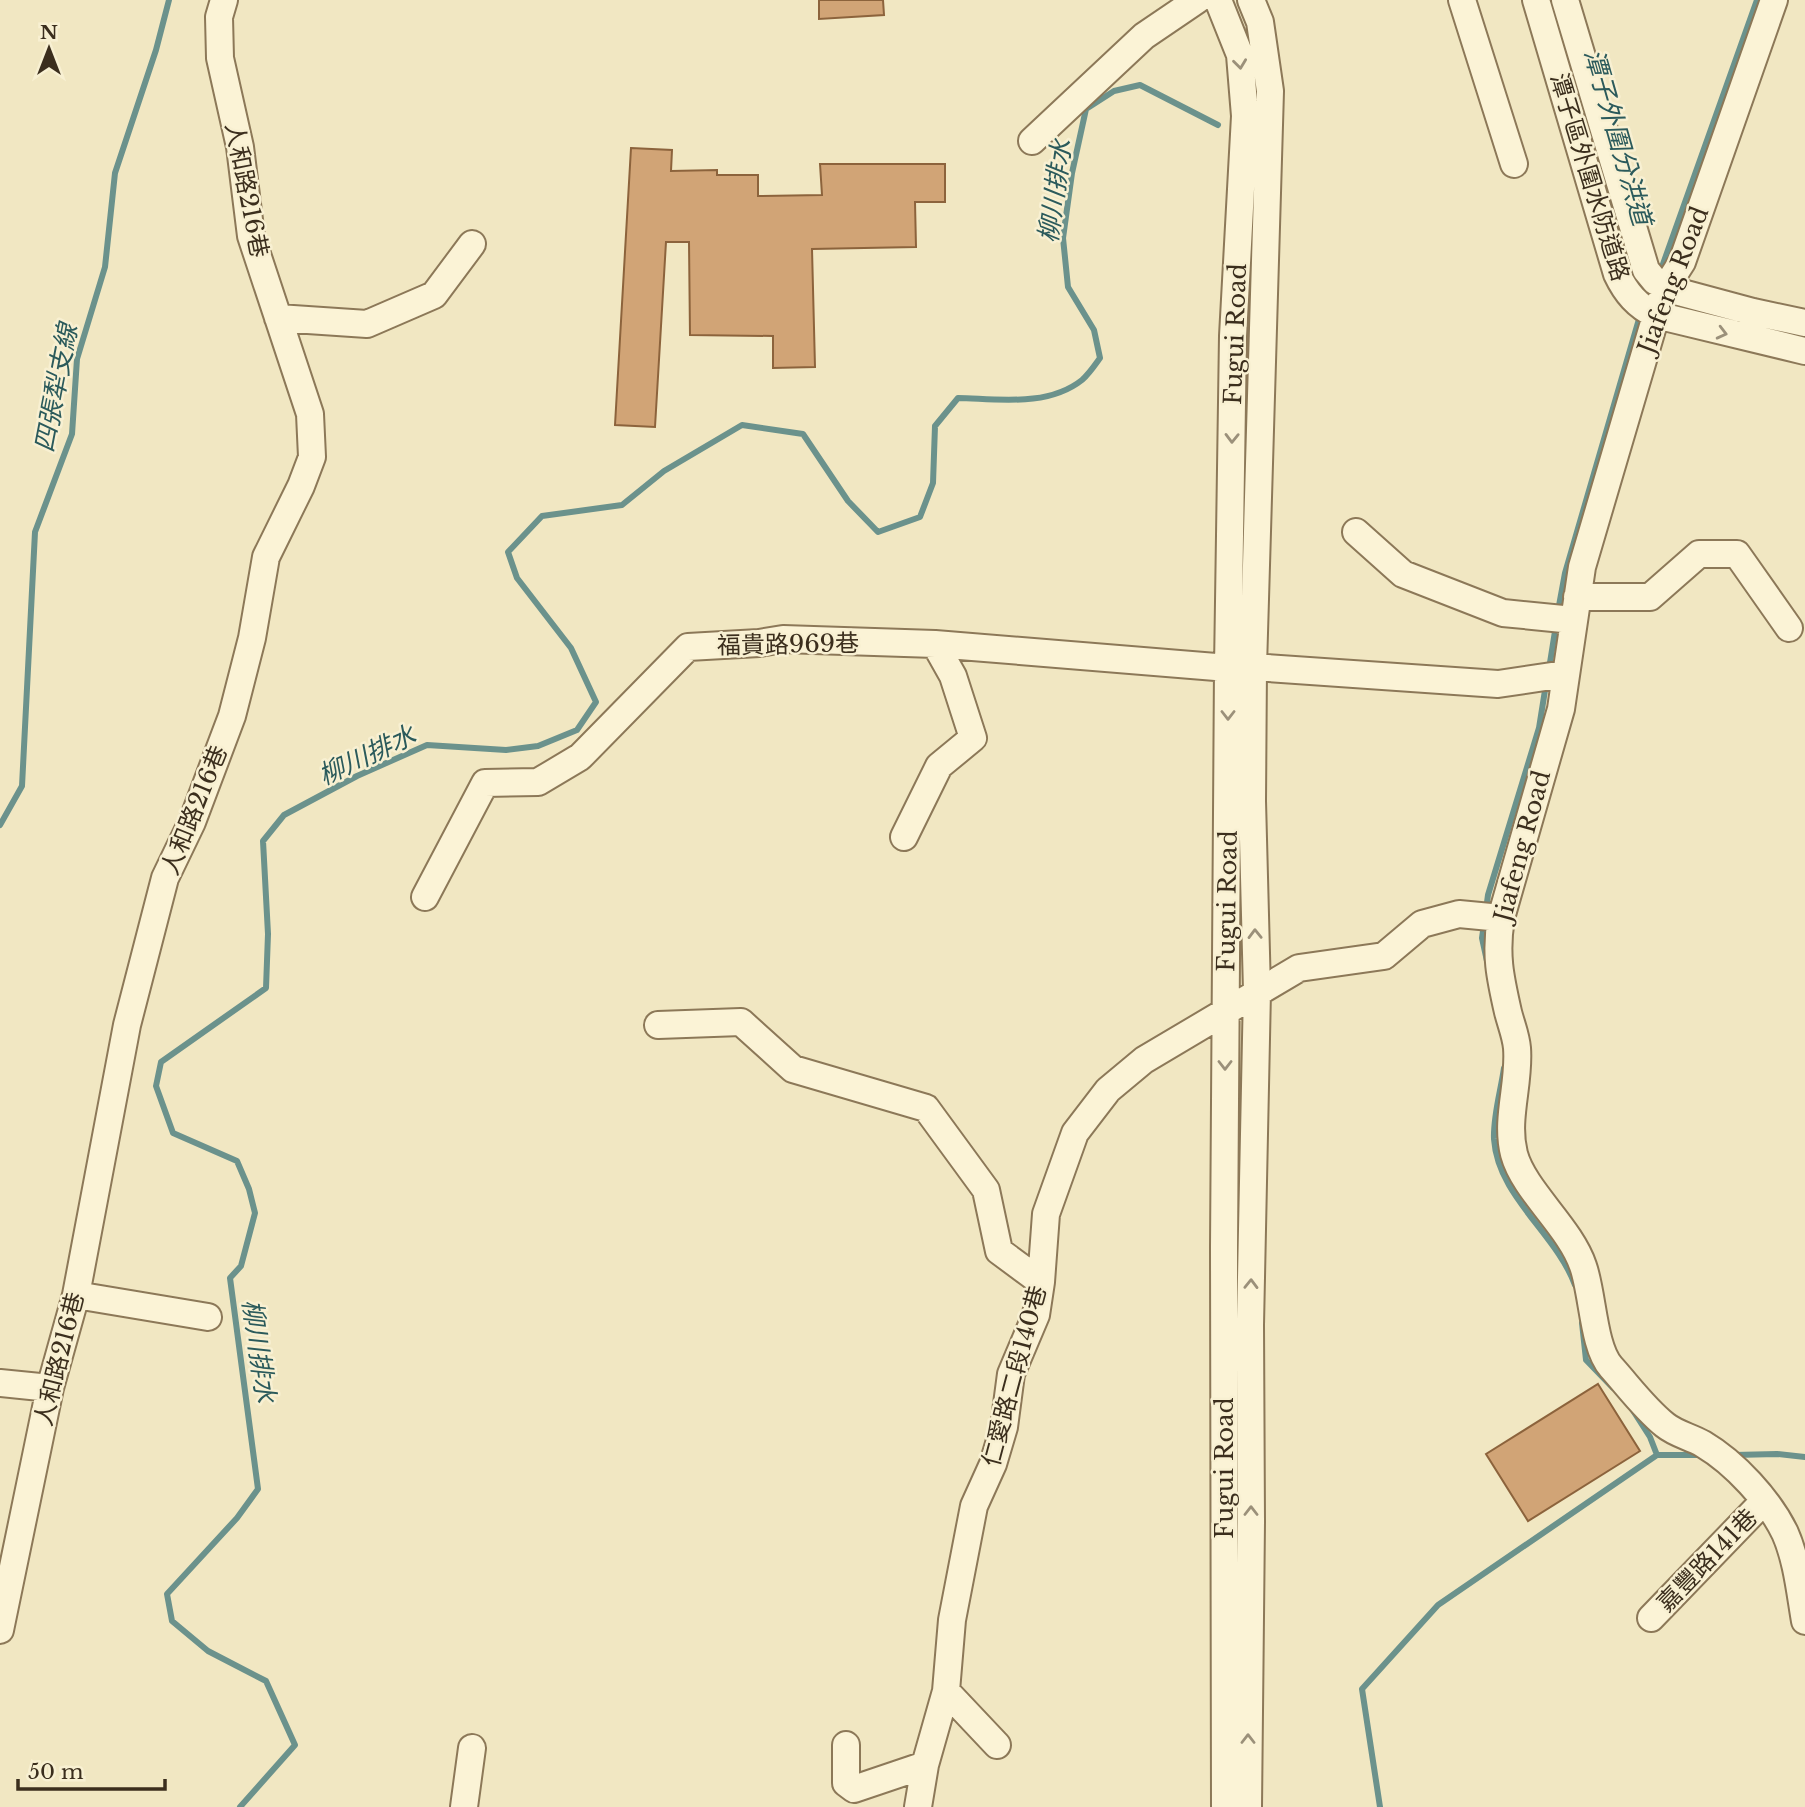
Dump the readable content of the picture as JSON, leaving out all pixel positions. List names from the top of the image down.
{
  "streets": {
    "street": [
      "潭子區外圍水防道路",
      "人和路216巷",
      "Jiafeng Road",
      "Fugui Road",
      "福貴路969巷",
      "仁愛路二段140巷",
      "嘉豐路141巷"
    ]
  },
  "crossings": [
    ["潭子區外圍水防道路", "Jiafeng Road"],
    ["Jiafeng Road", "福貴路969巷"],
    ["Jiafeng Road", "仁愛路二段140巷"],
    ["Jiafeng Road", "嘉豐路141巷"],
    ["Fugui Road", "福貴路969巷"],
    ["Fugui Road", "仁愛路二段140巷"]
  ],
  "water": ["潭子外圍分洪道", "柳川排水", "四張犁支線"],
  "scale_bar": "50 m",
  "north": "top"
}
